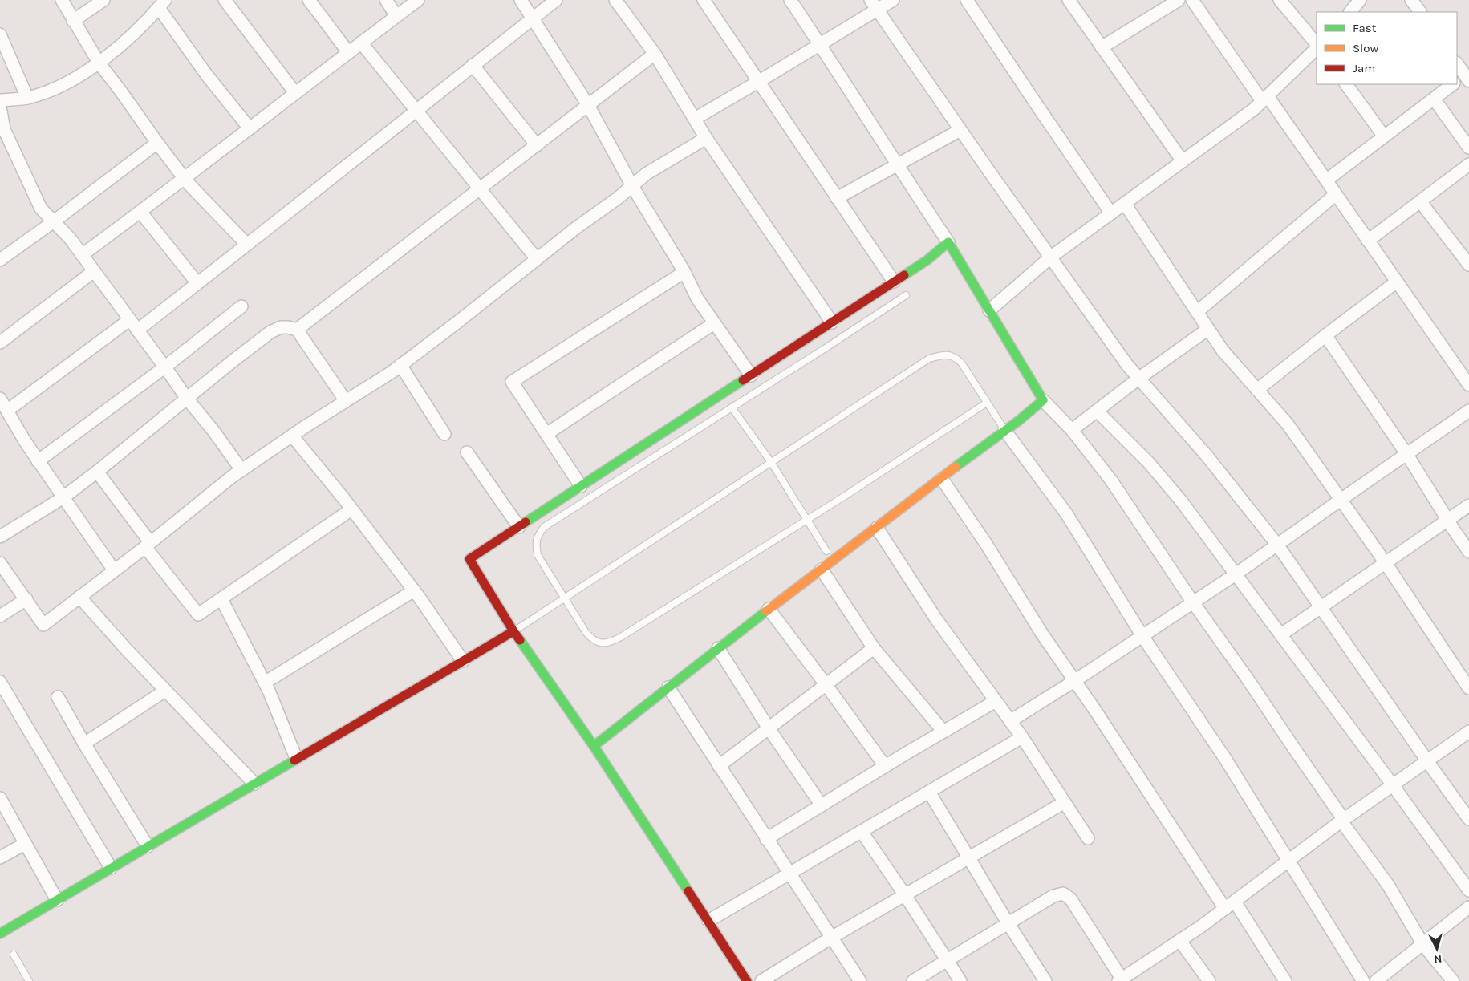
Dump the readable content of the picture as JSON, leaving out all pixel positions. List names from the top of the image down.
{
  "legend": ["Fast", "Slow", "Jam"],
  "north": "bottom"
}
